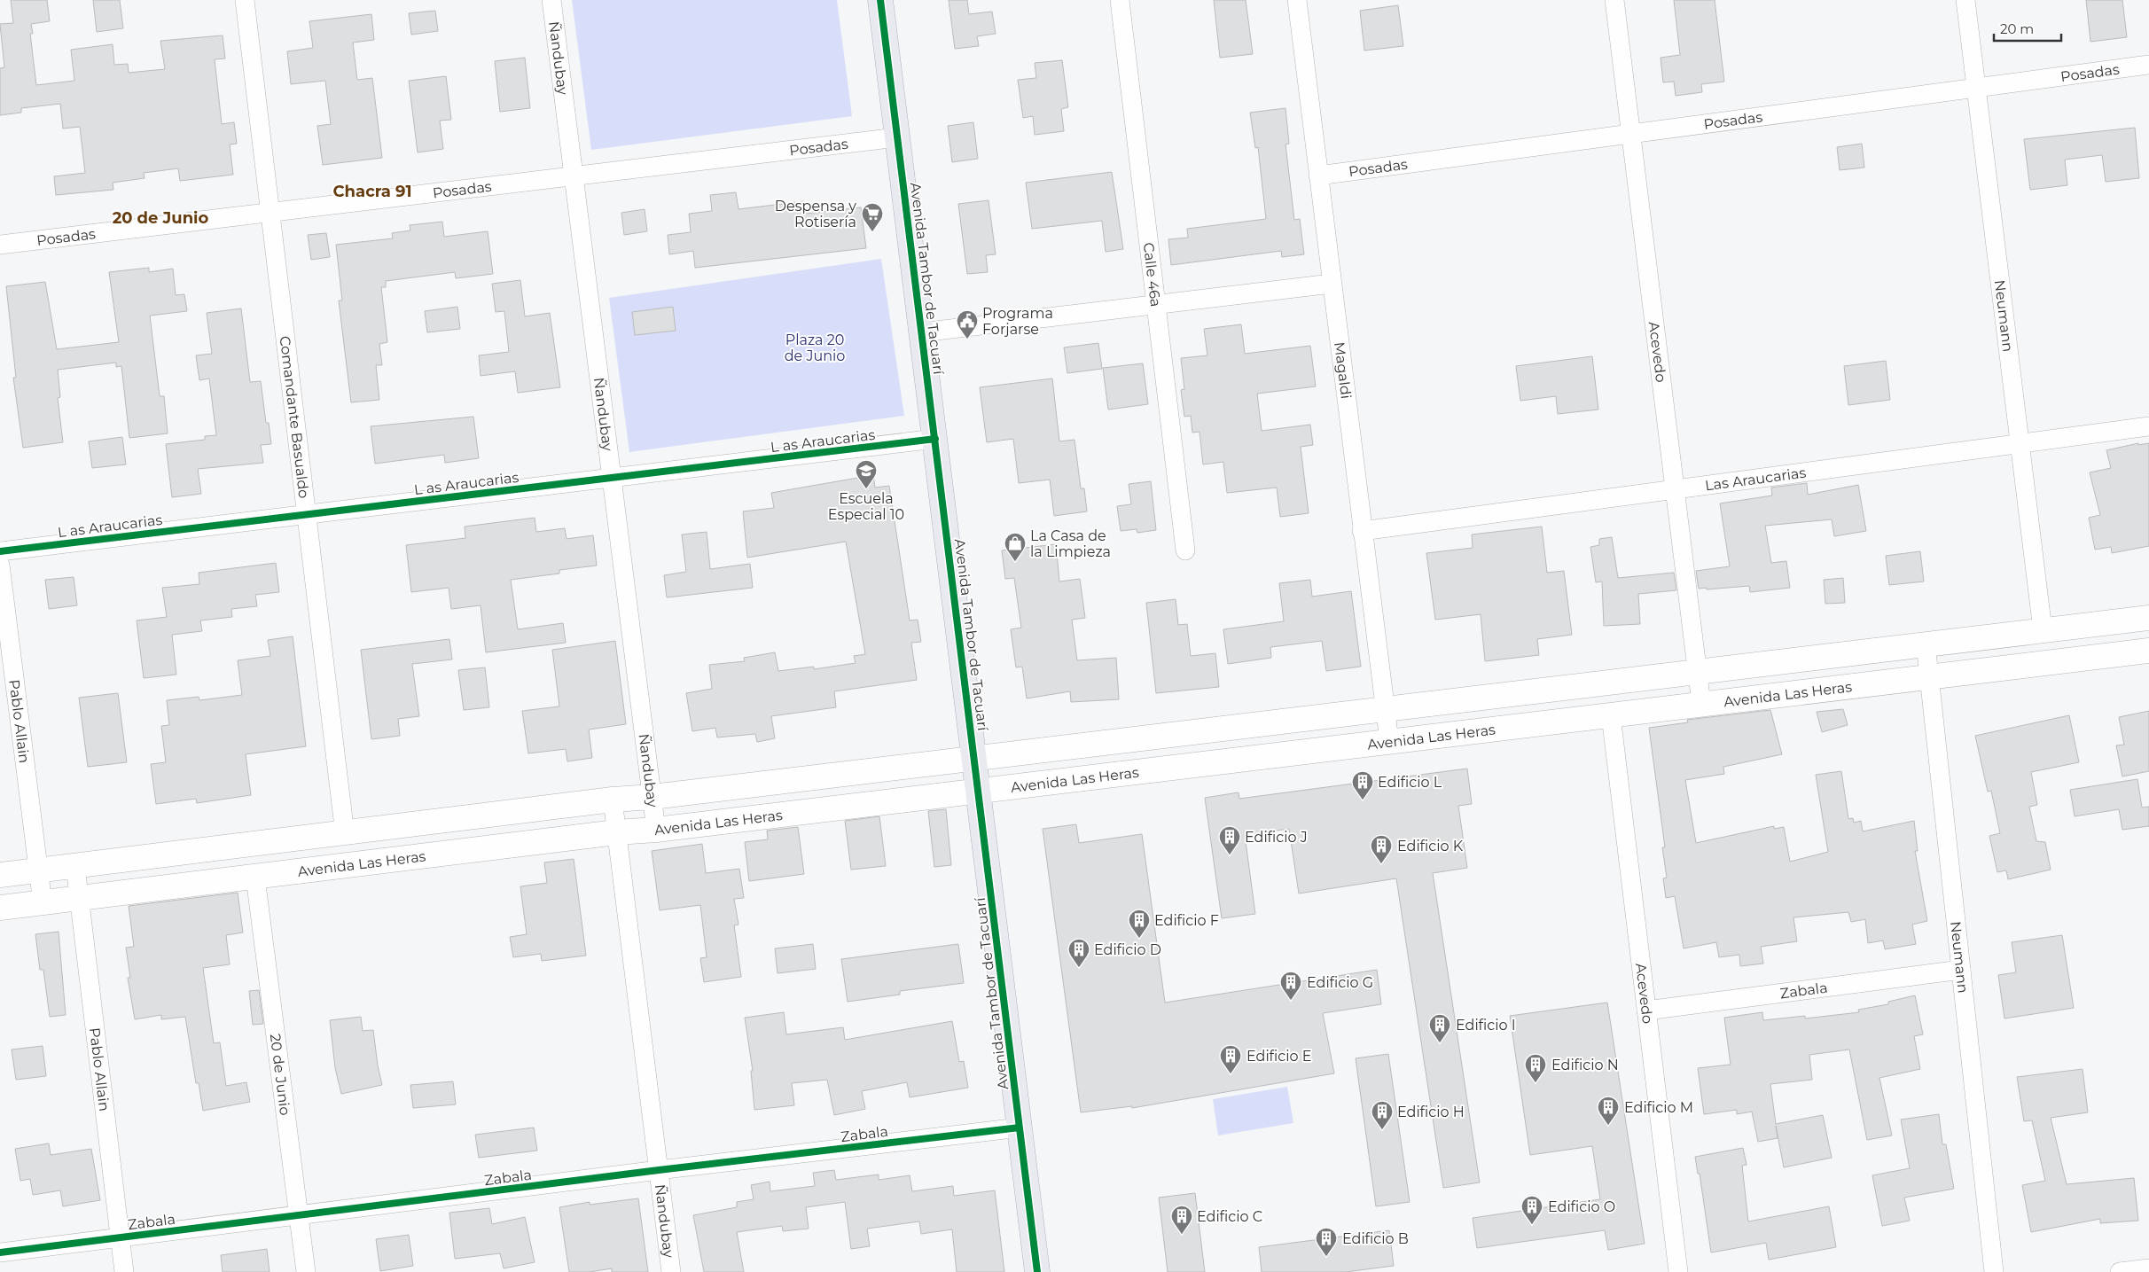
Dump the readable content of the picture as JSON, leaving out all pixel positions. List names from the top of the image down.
{
  "streets": {
    "main road": ["Avenida Tambor de Tacuarí", "Avenida Las Heras"],
    "street": [
      "Ñandubay",
      "Posadas",
      "Calle 46a",
      "Neumann",
      "Acevedo",
      "Magaldi",
      "Comandante Basualdo",
      "L as Araucarias",
      "Las Araucarias",
      "Pablo Allain",
      "Zabala",
      "20 de Junio"
    ]
  },
  "crossings": [
    ["Ñandubay", "Posadas"],
    ["Ñandubay", "L as Araucarias"],
    ["Ñandubay", "Avenida Las Heras"],
    ["Ñandubay", "Zabala"],
    ["Posadas", "Avenida Tambor de Tacuarí"],
    ["Posadas", "Neumann"],
    ["Posadas", "Acevedo"],
    ["Posadas", "Magaldi"],
    ["Posadas", "Comandante Basualdo"],
    ["Avenida Tambor de Tacuarí", "L as Araucarias"],
    ["Avenida Tambor de Tacuarí", "Avenida Las Heras"],
    ["Avenida Tambor de Tacuarí", "Zabala"],
    ["Neumann", "Las Araucarias"],
    ["Neumann", "Avenida Las Heras"],
    ["Neumann", "Zabala"],
    ["Acevedo", "Las Araucarias"],
    ["Acevedo", "Avenida Las Heras"],
    ["Acevedo", "Zabala"],
    ["Magaldi", "Las Araucarias"],
    ["Magaldi", "Avenida Las Heras"],
    ["Comandante Basualdo", "L as Araucarias"],
    ["Avenida Las Heras", "Pablo Allain"],
    ["Avenida Las Heras", "20 de Junio"],
    ["Pablo Allain", "Zabala"],
    ["Zabala", "20 de Junio"]
  ],
  "districts": ["Chacra 91", "20 de Junio"],
  "parks": ["Plaza 20 de Junio"],
  "places": {
    "supermarket": ["Despensa y Rotisería"],
    "public building": ["Programa Forjarse"],
    "school or university": ["Escuela Especial 10"],
    "shop": ["La Casa de la Limpieza"],
    "building": [
      "Edificio L",
      "Edificio J",
      "Edificio K",
      "Edificio F",
      "Edificio D",
      "Edificio G",
      "Edificio I",
      "Edificio E",
      "Edificio N",
      "Edificio M",
      "Edificio H",
      "Edificio O",
      "Edificio C",
      "Edificio B"
    ]
  },
  "scale_bar": "20 m"
}
